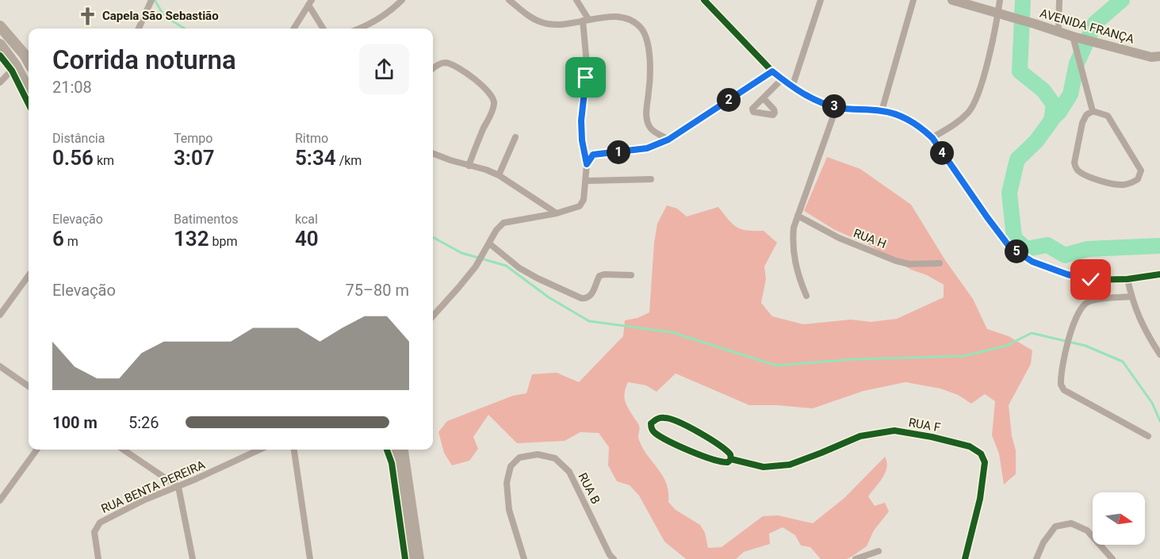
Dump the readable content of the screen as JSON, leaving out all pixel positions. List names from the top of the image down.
{
  "streets": {
    "street": [
      "AVENIDA FRANÇA",
      "RUA H",
      "RUA F",
      "RUA BENTA PEREIRA",
      "RUA B"
    ]
  },
  "places": {
    "church": ["Capela São Sebastião"]
  },
  "north": "right",
  "page": {
    "heading": ["Corrida noturna", "21:08"],
    "pins": [
      "2",
      "3",
      "1",
      "4",
      "5"
    ],
    "stats": [
      ["Distância", "0.56 km"],
      ["Tempo", "3:07"],
      ["Ritmo", "5:34 /km"],
      ["Elevação", "6 m"],
      ["Batimentos", "132 bpm"],
      ["kcal", "40"]
    ],
    "chart": ["Elevação", "75–80 m"],
    "list": [
      {
        "name": "100 m",
        "note": "5:26"
      }
    ]
  }
}
